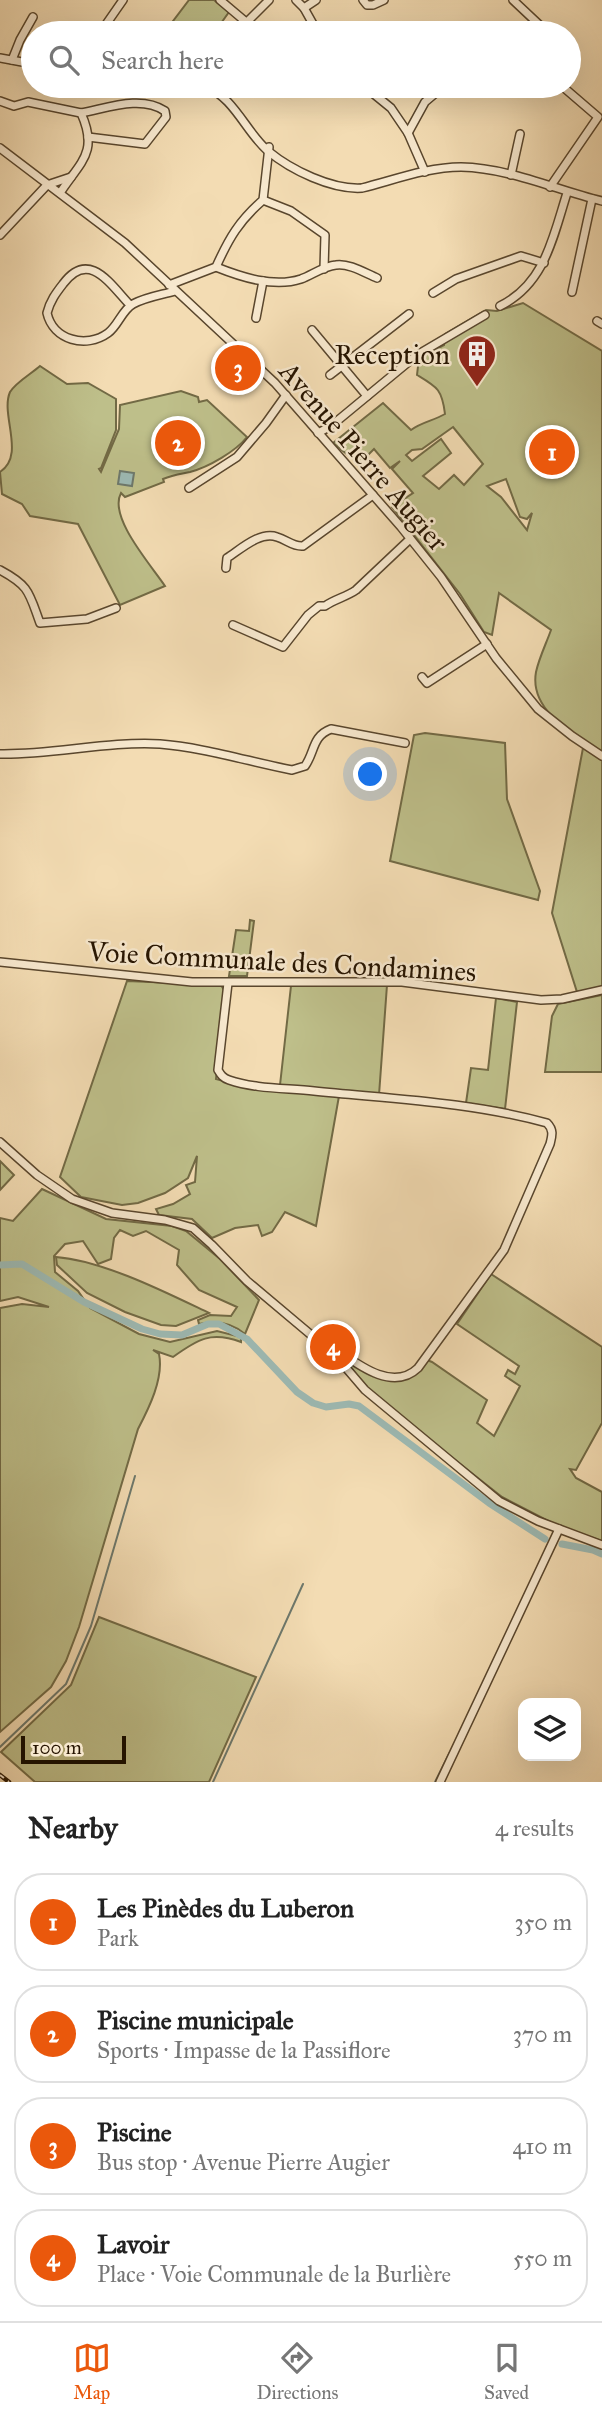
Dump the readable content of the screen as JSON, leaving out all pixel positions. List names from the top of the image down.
{
  "streets": {
    "street": ["Avenue Pierre Augier", "Voie Communale des Condamines"]
  },
  "places": {
    "building": ["Reception"]
  },
  "scale_bar": "100 m",
  "page": {
    "search": "Search here",
    "pins": [
      "3",
      "2",
      "1",
      "4"
    ],
    "scale": "100 m",
    "heading": ["Nearby", "4 results"],
    "list": [
      {
        "mark": "1",
        "name": "Les Pinèdes du Luberon",
        "note": "Park",
        "value": "350 m"
      },
      {
        "mark": "2",
        "name": "Piscine municipale",
        "note": "Sports · Impasse de la Passiflore",
        "value": "370 m"
      },
      {
        "mark": "3",
        "name": "Piscine",
        "note": "Bus stop · Avenue Pierre Augier",
        "value": "410 m"
      },
      {
        "mark": "4",
        "name": "Lavoir",
        "note": "Place · Voie Communale de la Burlière",
        "value": "550 m"
      }
    ],
    "nav": ["Map", "Directions", "Saved"]
  }
}
